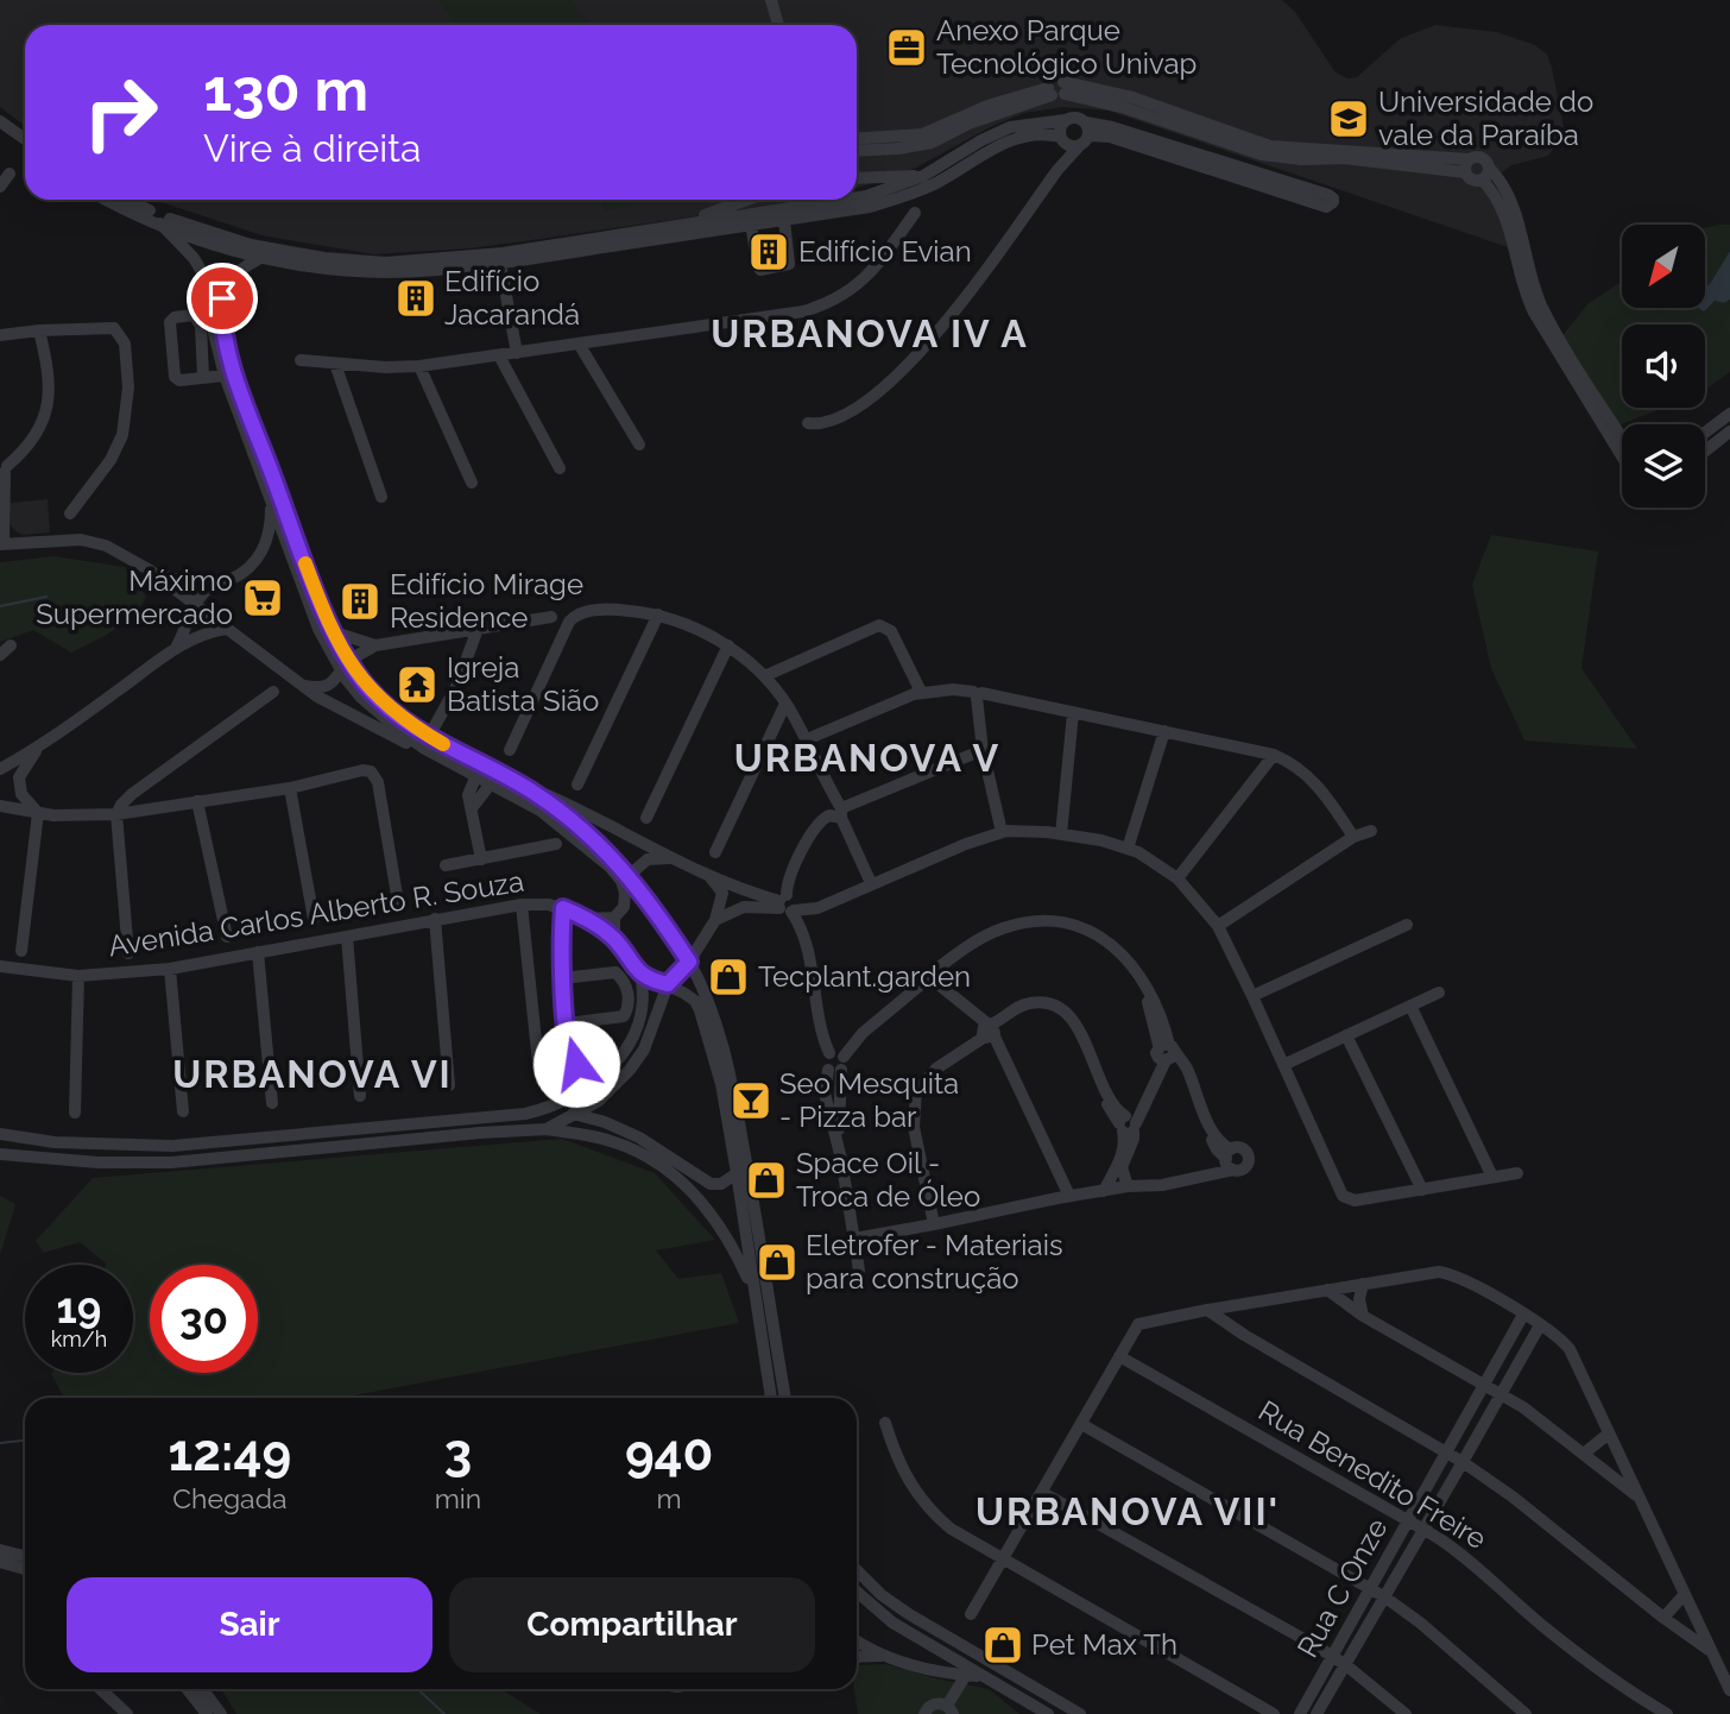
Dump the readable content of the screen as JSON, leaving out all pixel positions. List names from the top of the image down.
{
  "streets": {
    "street": ["Avenida Carlos Alberto R. Souza", "Rua Benedito Freire", "Rua C Onze"]
  },
  "crossings": [
    ["Rua Benedito Freire", "Rua C Onze"]
  ],
  "districts": [
    "URBANOVA IV A",
    "URBANOVA V",
    "URBANOVA VI",
    "URBANOVA VII'"
  ],
  "places": {
    "office": ["Anexo Parque Tecnológico Univap"],
    "school or university": ["Universidade do vale da Paraíba"],
    "building": ["Edifício Evian", "Edifício Jacarandá", "Edifício Mirage Residence"],
    "supermarket": ["Máximo Supermercado"],
    "temple": ["Igreja Batista Sião"],
    "shop": [
      "Tecplant.garden",
      "Space Oil - Troca de Óleo",
      "Eletrofer - Materiais para construção",
      "Pet Max Th"
    ],
    "bar": ["Seo Mesquita - Pizza bar"]
  },
  "north": "bottom left",
  "page": {
    "turn": ["130 m", "Vire à direita"],
    "speed": "19 km/h",
    "limit": "30",
    "eta": [
      "12:49",
      "Chegada",
      "3",
      "min",
      "940",
      "m"
    ],
    "buttons": ["Sair", "Compartilhar"]
  }
}
